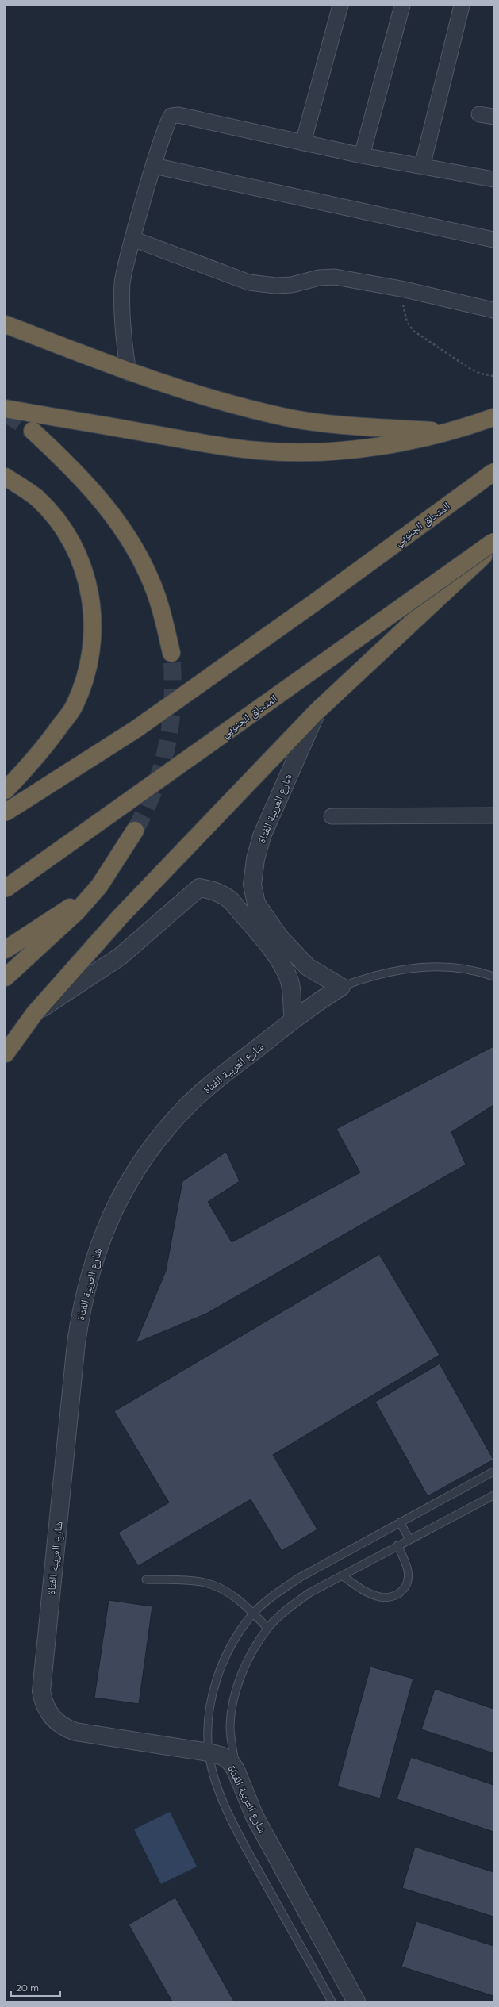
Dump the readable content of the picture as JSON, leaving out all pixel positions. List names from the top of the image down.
{
  "streets": {
    "highway": ["المتحلق الجنوبي"],
    "street": ["شارع العربية الفتاة"]
  },
  "scale_bar": "20 m"
}
